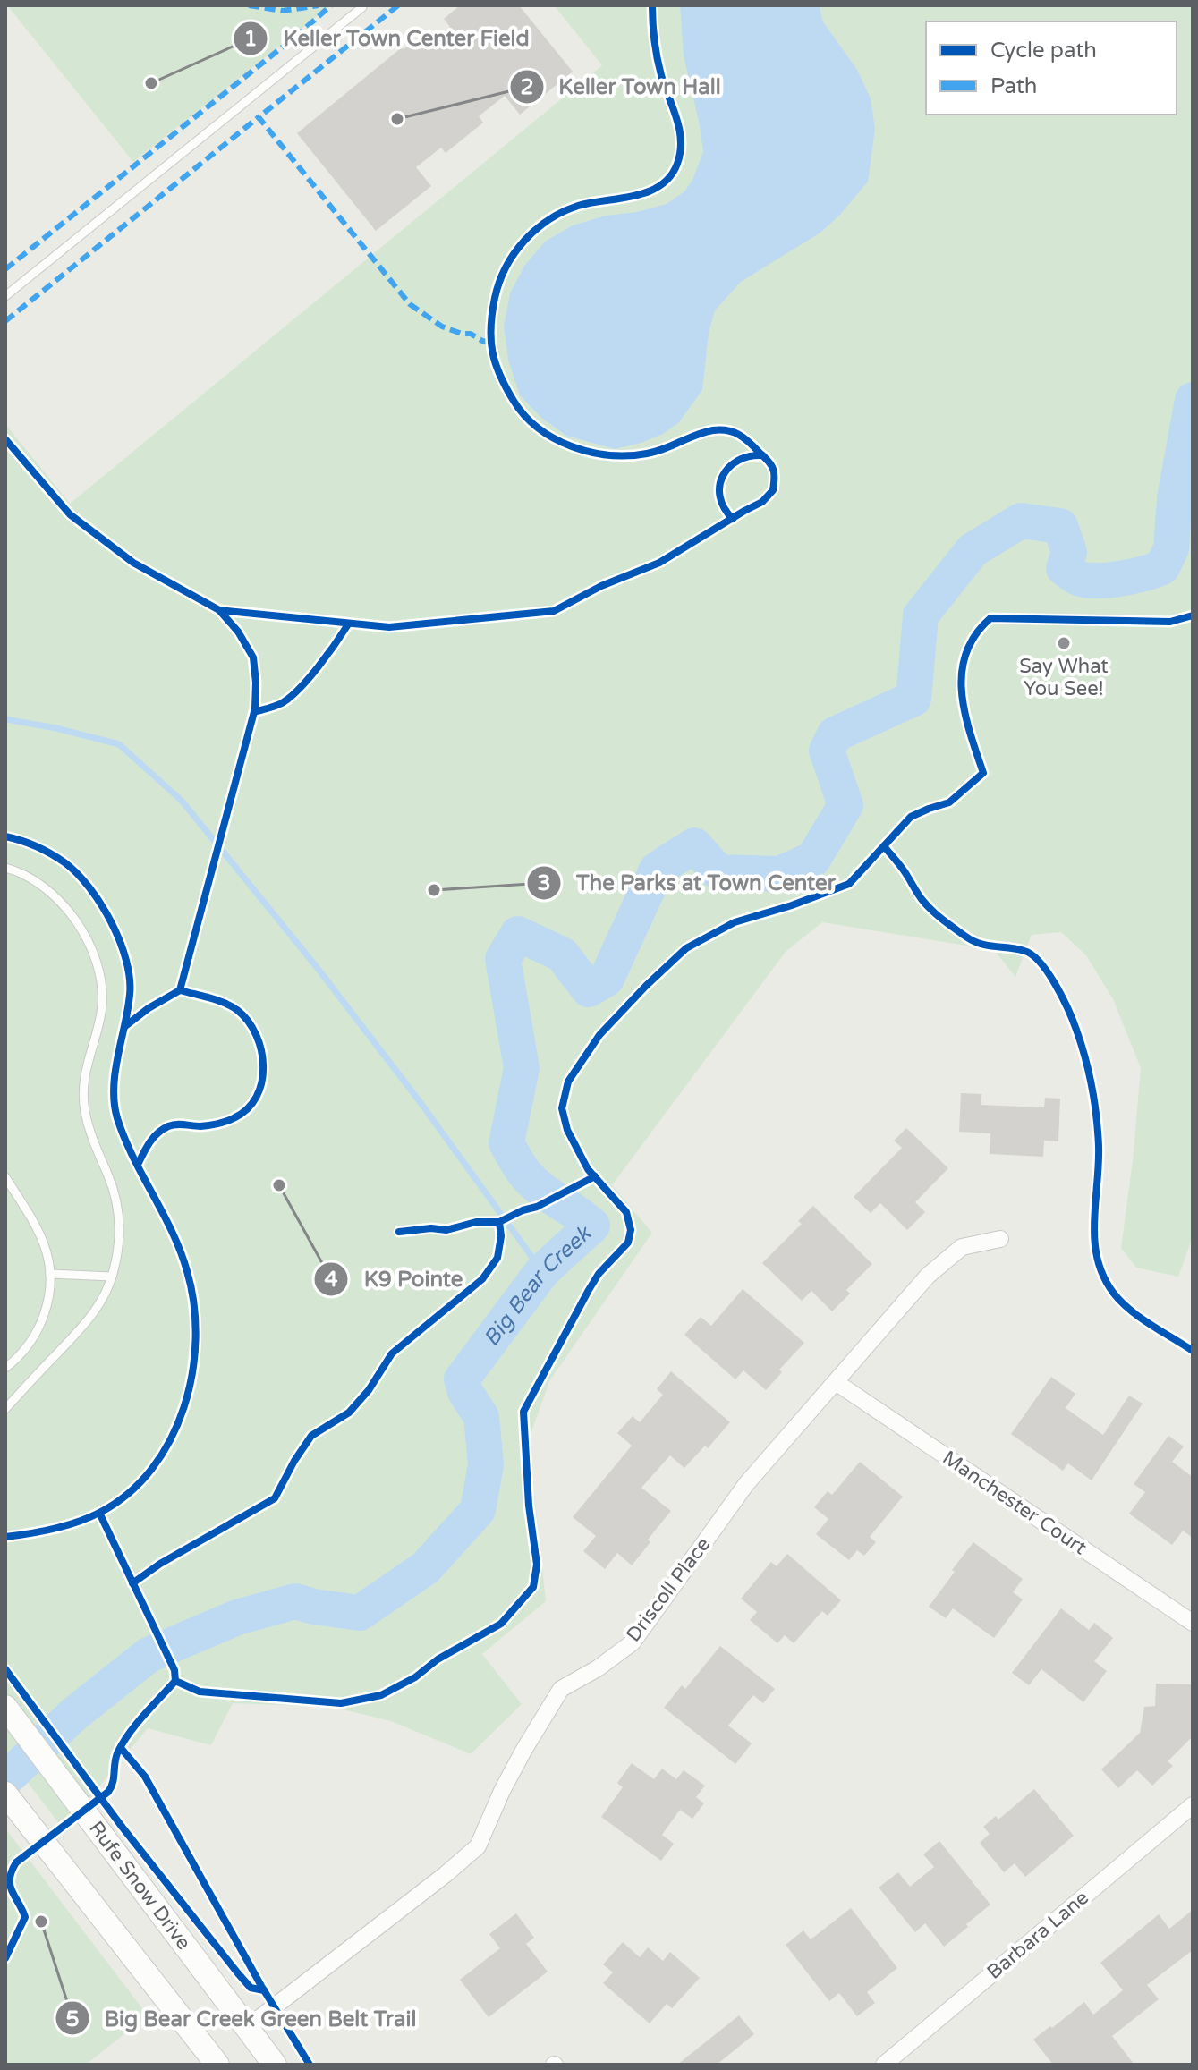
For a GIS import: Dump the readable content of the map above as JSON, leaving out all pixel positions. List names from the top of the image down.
{
  "streets": {
    "main road": ["Rufe Snow Drive"],
    "street": ["Manchester Court", "Driscoll Place", "Barbara Lane"]
  },
  "crossings": [
    ["Manchester Court", "Driscoll Place"],
    ["Driscoll Place", "Rufe Snow Drive"]
  ],
  "water": ["Big Bear Creek"],
  "places": [
    "Keller Town Center Field",
    "Keller Town Hall",
    "Say What You See!",
    "The Parks at Town Center",
    "K9 Pointe",
    "Big Bear Creek Green Belt Trail"
  ],
  "legend": ["Cycle path", "Path"]
}
